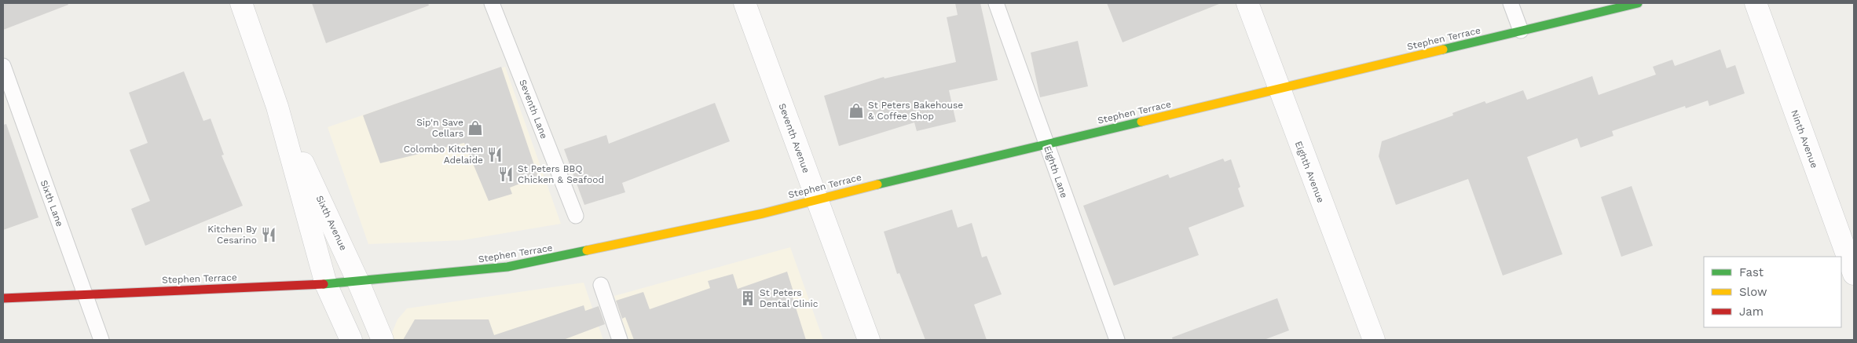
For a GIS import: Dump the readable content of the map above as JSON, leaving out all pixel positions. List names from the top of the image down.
{
  "streets": {
    "main road": ["Stephen Terrace"],
    "street": [
      "Seventh Avenue",
      "Ninth Avenue",
      "Eighth Avenue",
      "Sixth Avenue"
    ],
    "lane": ["Seventh Lane", "Eighth Lane", "Sixth Lane"]
  },
  "crossings": [
    ["Stephen Terrace", "Seventh Avenue"],
    ["Stephen Terrace", "Eighth Lane"],
    ["Stephen Terrace", "Eighth Avenue"],
    ["Stephen Terrace", "Sixth Lane"],
    ["Stephen Terrace", "Sixth Avenue"]
  ],
  "places": {
    "shop": ["St Peters Bakehouse & Coffee Shop", "Sip'n Save Cellars"],
    "restaurant": ["Colombo Kitchen Adelaide", "St Peters BBQ Chicken & Seafood", "Kitchen By Cesarino"],
    "building": ["St Peters Dental Clinic"]
  },
  "legend": ["Fast", "Slow", "Jam"]
}
